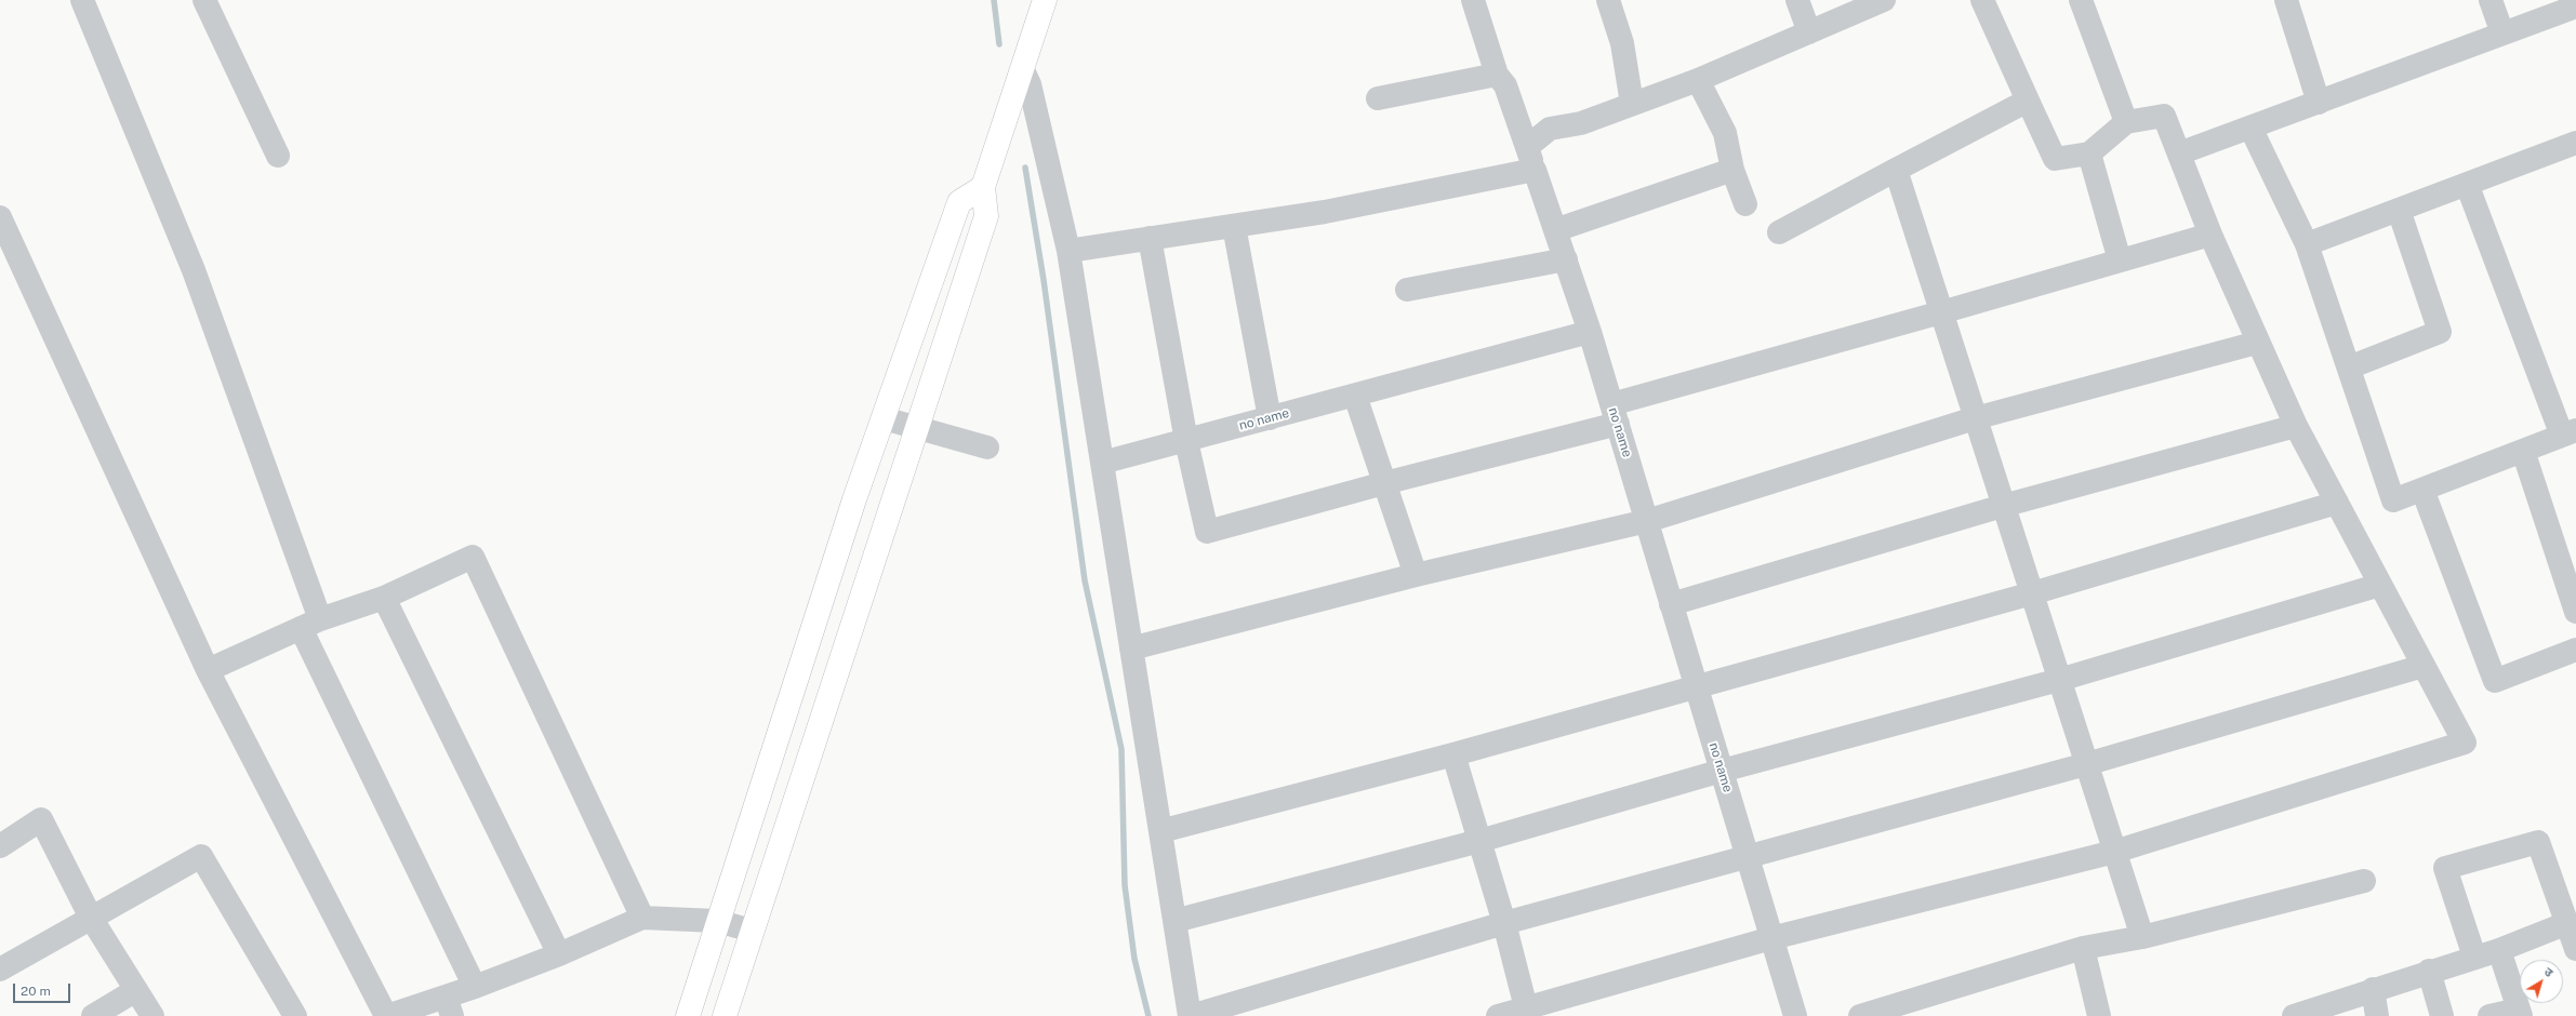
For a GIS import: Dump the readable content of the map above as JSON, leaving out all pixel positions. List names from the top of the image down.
{
  "streets": {
    "street": ["no name"]
  },
  "scale_bar": "20 m",
  "north": "top right"
}
